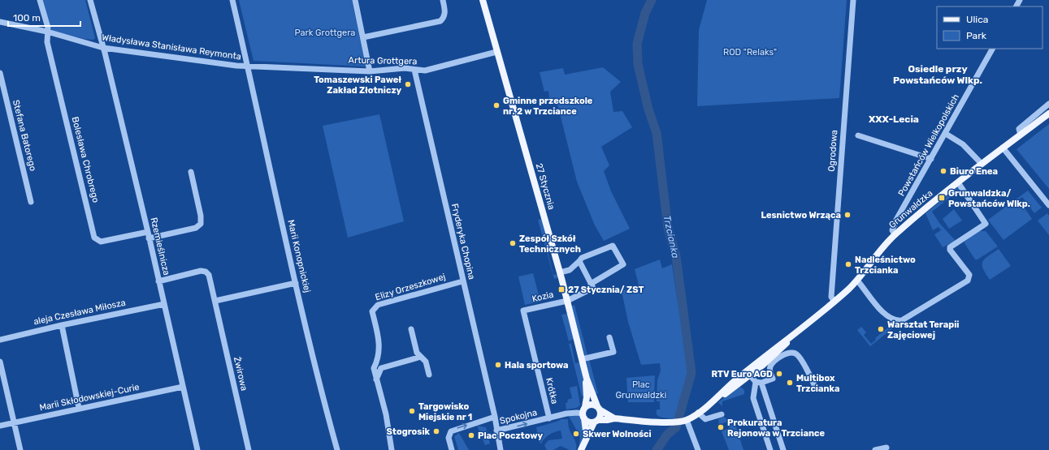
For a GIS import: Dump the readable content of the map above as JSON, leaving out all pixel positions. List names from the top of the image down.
{
  "streets": {
    "main road": ["27 Stycznia", "Grunwaldzka"],
    "street": [
      "Władysława Stanisława Reymonta",
      "Artura Grottgera",
      "Stefana Batorego",
      "Powstańców Wielkopolskich",
      "Ogrodowa",
      "Bolesława Chrobrego",
      "Fryderyka Chopina",
      "Rzemieślnicza",
      "Marii Konopnickiej",
      "Elizy Orzeszkowej",
      "Kozia",
      "aleja Czesława Miłosza",
      "Żwirowa",
      "Krótka",
      "Marii Skłodowskiej-Curie",
      "Spokojna"
    ]
  },
  "crossings": [
    ["Władysława Stanisława Reymonta", "Artura Grottgera"],
    ["Władysława Stanisława Reymonta", "Bolesława Chrobrego"],
    ["Władysława Stanisława Reymonta", "Rzemieślnicza"],
    ["Władysława Stanisława Reymonta", "Marii Konopnickiej"],
    ["Artura Grottgera", "27 Stycznia"],
    ["Artura Grottgera", "Fryderyka Chopina"],
    ["Artura Grottgera", "Marii Konopnickiej"],
    ["Powstańców Wielkopolskich", "Grunwaldzka"],
    ["Ogrodowa", "Grunwaldzka"],
    ["Bolesława Chrobrego", "Rzemieślnicza"],
    ["27 Stycznia", "Kozia"],
    ["27 Stycznia", "Spokojna"],
    ["Fryderyka Chopina", "Elizy Orzeszkowej"],
    ["Rzemieślnicza", "aleja Czesława Miłosza"],
    ["Rzemieślnicza", "Żwirowa"],
    ["Rzemieślnicza", "Marii Skłodowskiej-Curie"],
    ["Kozia", "Krótka"],
    ["Krótka", "Spokojna"]
  ],
  "one_way": ["Spokojna"],
  "districts": ["Osiedle przy Powstańców Wlkp.", "XXX-Lecia"],
  "water": ["Trzcianka"],
  "parks": ["Park Grottgera", "ROD \"Relaks\"", "Plac Grunwaldzki"],
  "places": {
    "other": [
      "Tomaszewski Paweł Zakład Złotniczy",
      "Gminne przedszkole nr. 2 w Trzciance",
      "Biuro Enea",
      "Lesnictwo Wrząca",
      "Zespół Szkół Technicznych",
      "Nadleśnictwo Trzcianka",
      "Warsztat Terapii Zajęciowej",
      "Hala sportowa",
      "RTV Euro AGD",
      "Multibox Trzcianka",
      "Targowisko Miejskie nr 1",
      "Prokuratura Rejonowa w Trzciance",
      "Stogrosik",
      "Skwer Wolności",
      "Plac Pocztowy"
    ],
    "transit": ["Grunwaldzka/ Powstańców Wlkp.", "27 Stycznia/ ZST"]
  },
  "legend": ["Ulica", "Park"],
  "scale_bar": "100 m"
}
